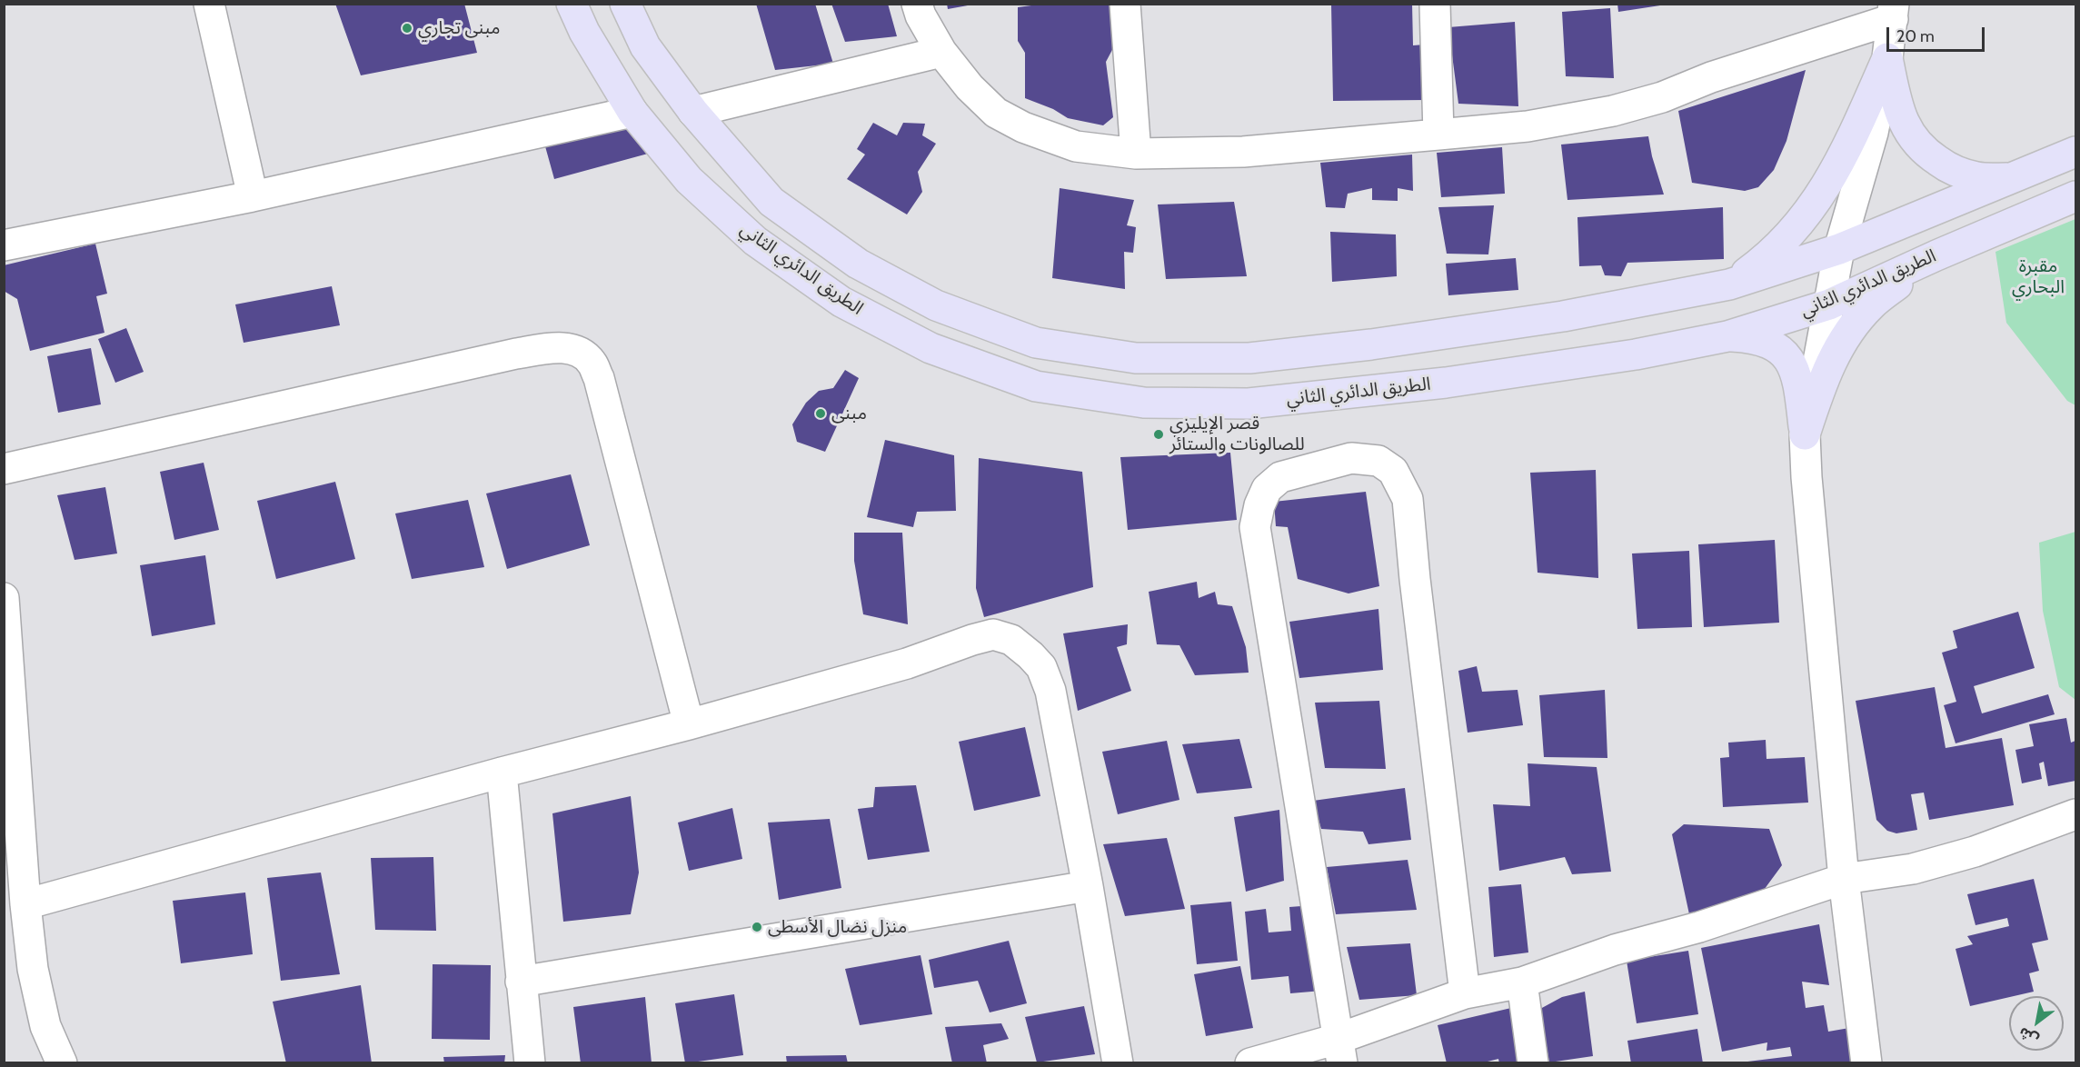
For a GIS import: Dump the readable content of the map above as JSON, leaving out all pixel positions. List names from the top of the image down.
{
  "streets": {
    "main road": ["الطريق الدائري الثاني"]
  },
  "parks": ["مقبرة البحاري"],
  "places": [
    "مبنى تجاري",
    "مبنى",
    "قصر الإيليزي للصالونات والستائر",
    "منزل نضال الأسطى"
  ],
  "scale_bar": "20 m",
  "north": "bottom left"
}
